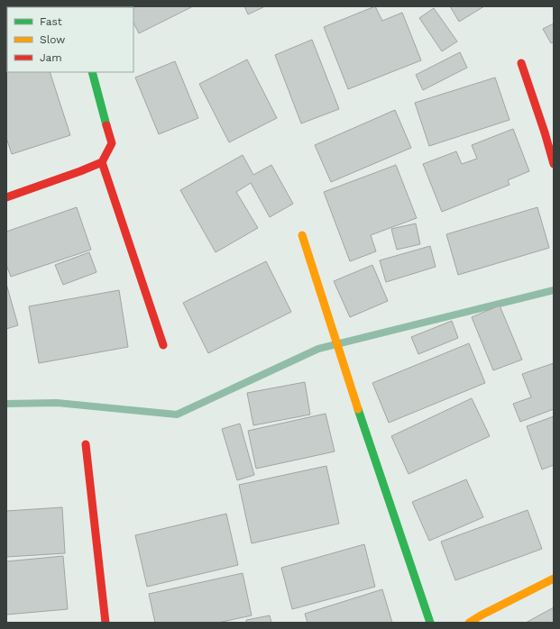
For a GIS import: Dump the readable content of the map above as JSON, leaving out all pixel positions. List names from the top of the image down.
{
  "legend": ["Fast", "Slow", "Jam"]
}
